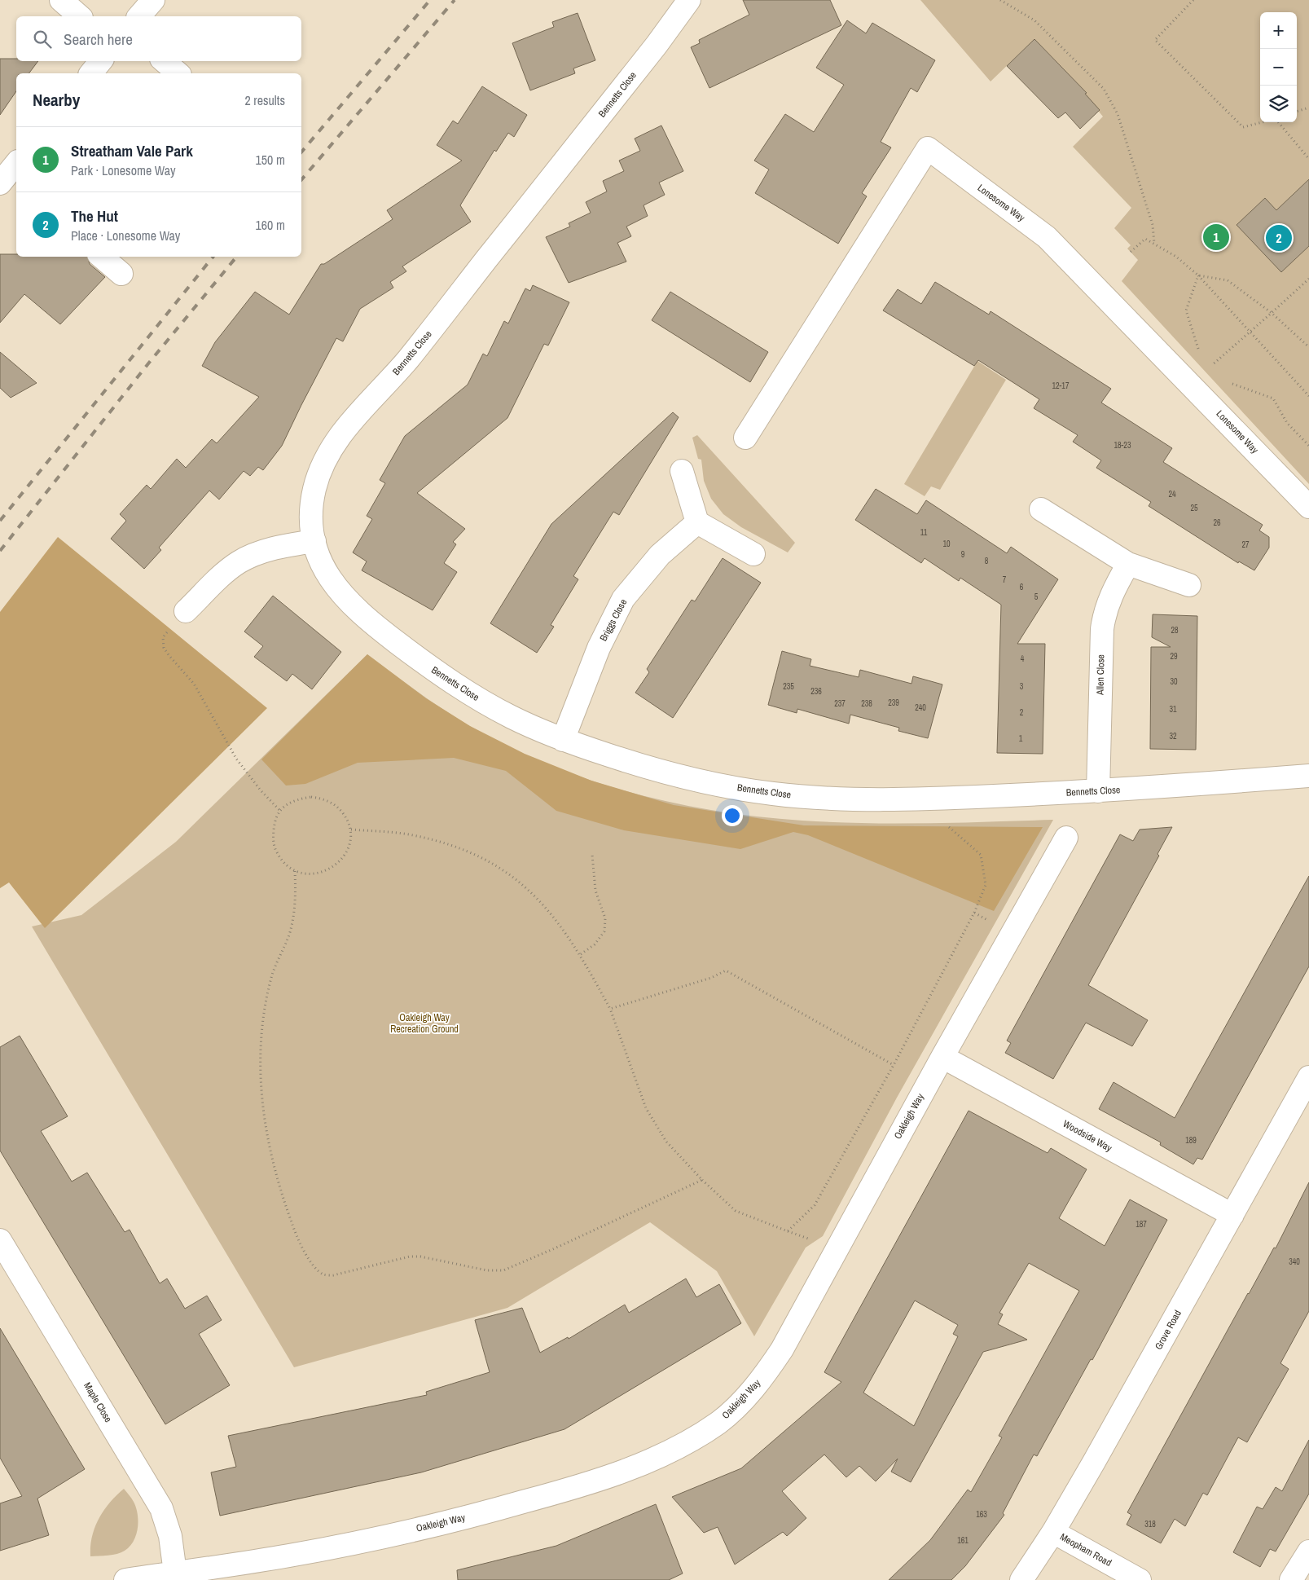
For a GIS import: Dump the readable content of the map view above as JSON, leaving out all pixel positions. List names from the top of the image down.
{
  "streets": {
    "street": [
      "Bennetts Close",
      "Lonesome Way",
      "Briggs Close",
      "Allen Close",
      "Oakleigh Way",
      "Woodside Way",
      "Grove Road",
      "Maple Close",
      "Meopham Road"
    ]
  },
  "crossings": [
    ["Bennetts Close", "Briggs Close"],
    ["Bennetts Close", "Allen Close"],
    ["Oakleigh Way", "Woodside Way"],
    ["Oakleigh Way", "Maple Close"],
    ["Woodside Way", "Grove Road"],
    ["Grove Road", "Meopham Road"]
  ],
  "parks": ["Oakleigh Way Recreation Ground"],
  "house_numbers": [
    "12-17",
    "18-23",
    "24",
    "25",
    "26",
    "11",
    "10",
    "27",
    "9",
    "8",
    "7",
    "6",
    "5",
    "28",
    "29",
    "4",
    "30",
    "235",
    "3",
    "236",
    "239",
    "237",
    "238",
    "240",
    "31",
    "2",
    "32",
    "1",
    "189",
    "187",
    "340",
    "163",
    "318",
    "161"
  ],
  "page": {
    "map_buttons": ["+", "−"],
    "search": "Search here",
    "heading": ["Nearby", "2 results"],
    "list": [
      {
        "mark": "1",
        "name": "Streatham Vale Park",
        "note": "Park · Lonesome Way",
        "value": "150 m"
      },
      {
        "mark": "2",
        "name": "The Hut",
        "note": "Place · Lonesome Way",
        "value": "160 m"
      }
    ],
    "pins": ["1", "2"]
  }
}
